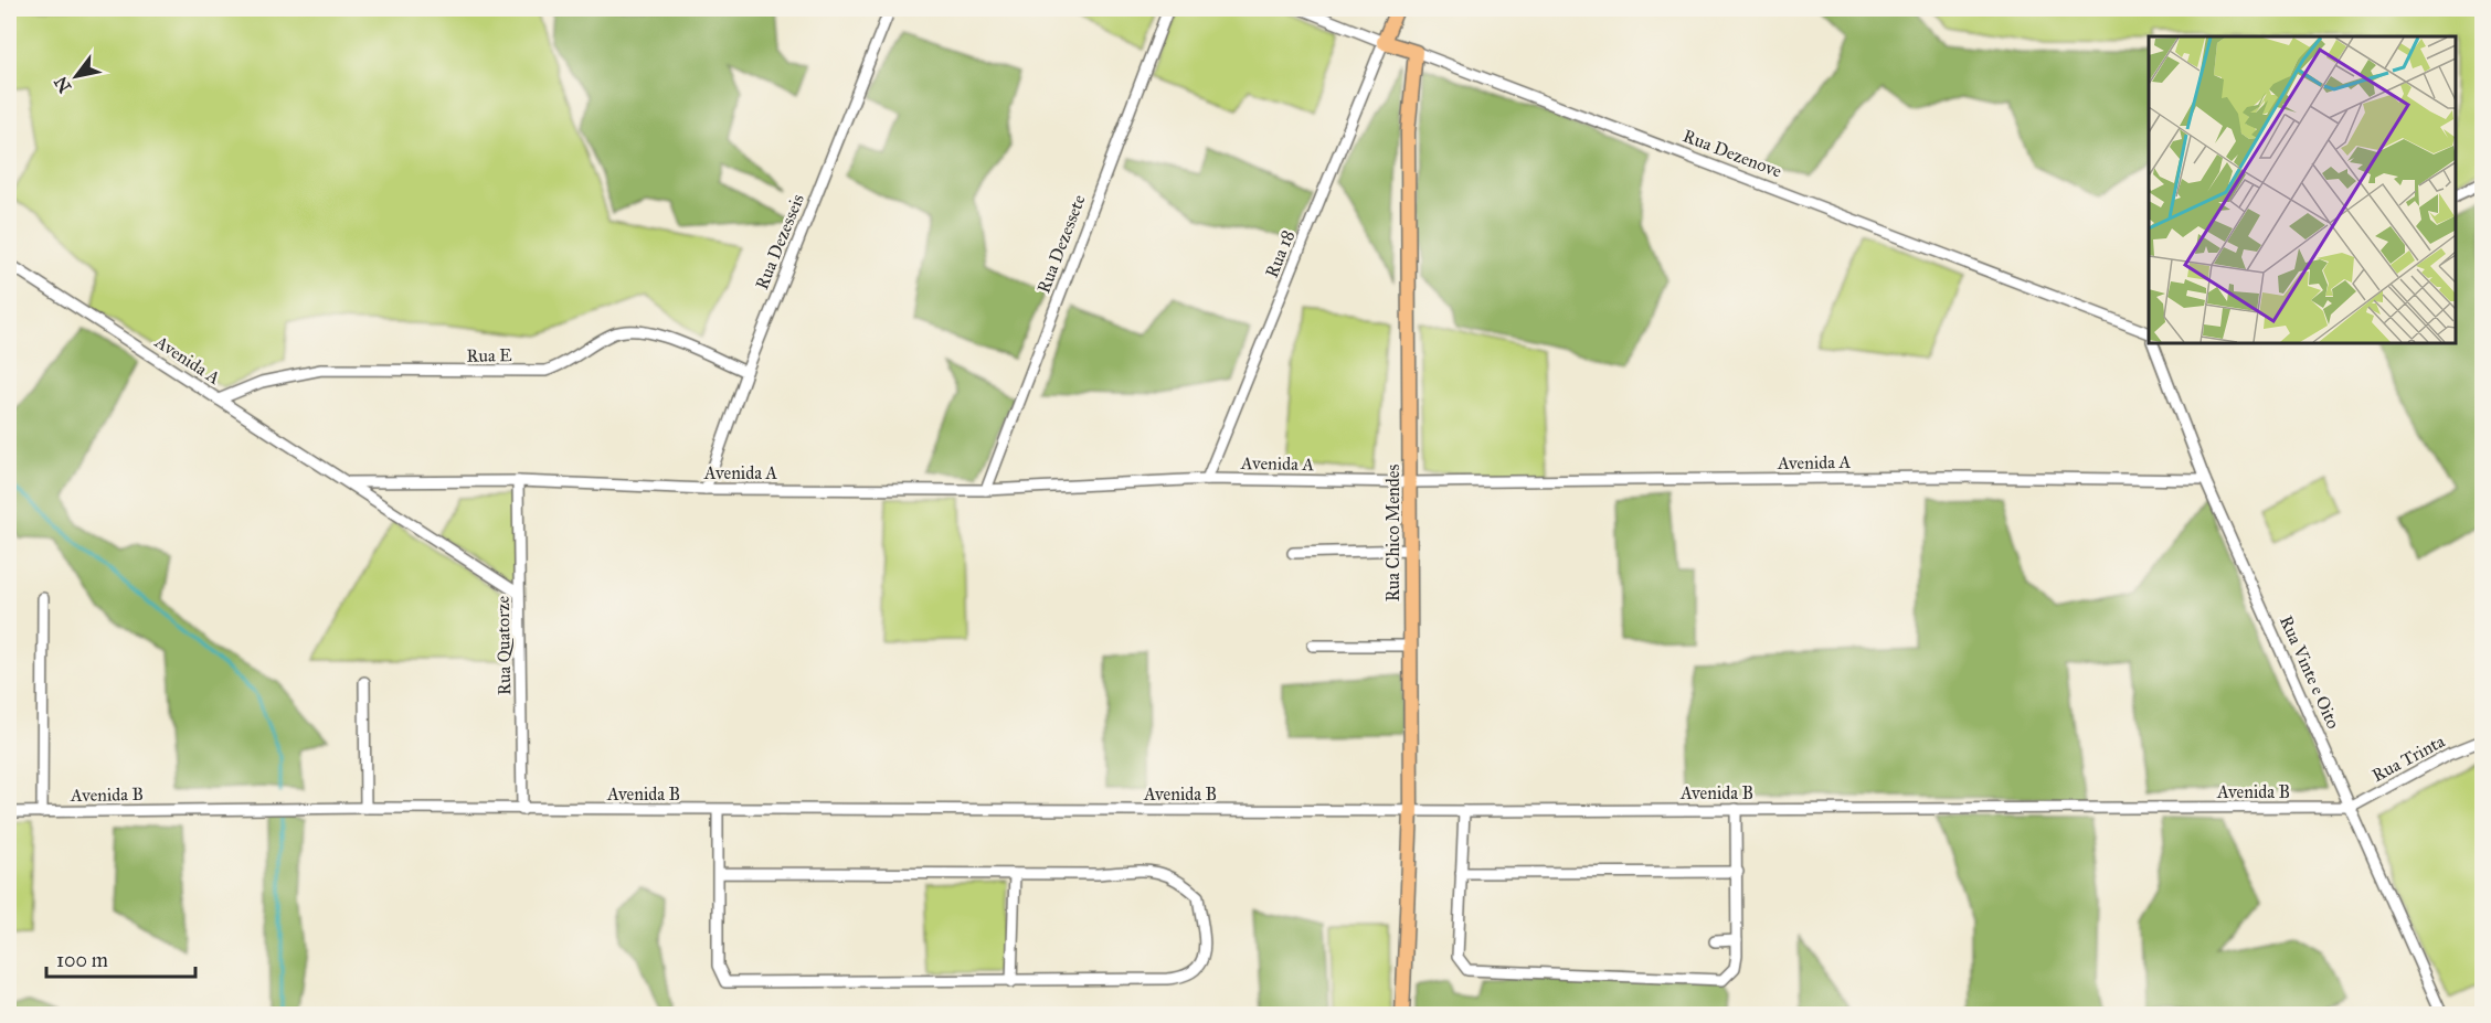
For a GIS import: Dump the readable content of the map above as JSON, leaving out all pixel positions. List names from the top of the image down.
{
  "streets": {
    "main road": ["Rua Dezenove", "Rua Chico Mendes"],
    "street": [
      "Rua Dezesseis",
      "Rua Dezessete",
      "Rua 18",
      "Rua E",
      "Avenida A",
      "Rua Quatorze",
      "Rua Vinte e Oito",
      "Rua Trinta",
      "Avenida B"
    ]
  },
  "crossings": [
    ["Rua Dezenove", "Rua 18"],
    ["Rua Dezenove", "Rua Chico Mendes"],
    ["Rua Dezesseis", "Rua E"],
    ["Rua Dezesseis", "Avenida A"],
    ["Rua Dezessete", "Avenida A"],
    ["Rua 18", "Avenida A"],
    ["Rua E", "Avenida A"],
    ["Avenida A", "Rua Chico Mendes"],
    ["Avenida A", "Rua Quatorze"],
    ["Avenida A", "Rua Vinte e Oito"],
    ["Rua Chico Mendes", "Avenida B"],
    ["Rua Quatorze", "Avenida B"],
    ["Rua Vinte e Oito", "Rua Trinta"],
    ["Rua Vinte e Oito", "Avenida B"],
    ["Rua Trinta", "Avenida B"]
  ],
  "scale_bar": "100 m",
  "north": "bottom left"
}
